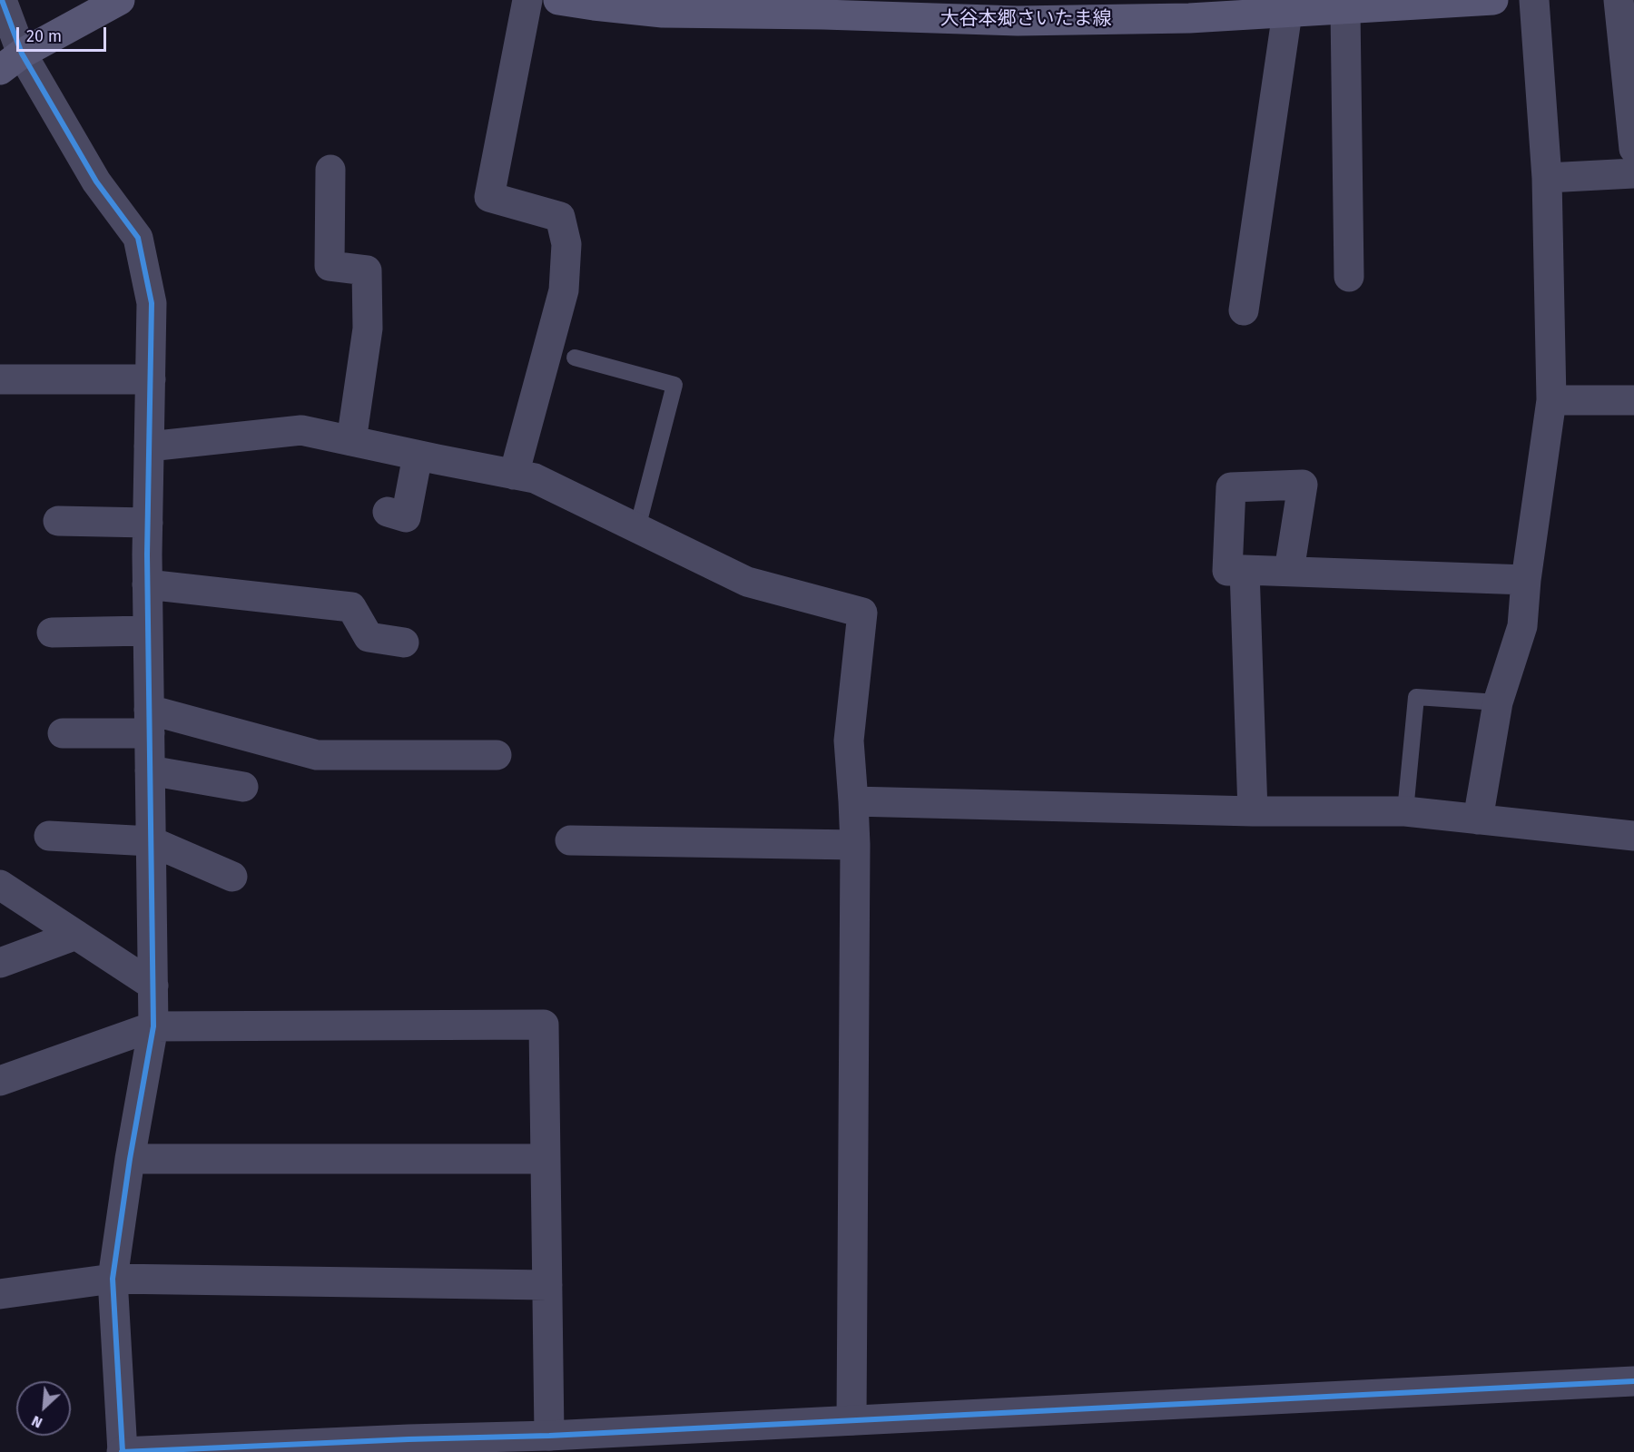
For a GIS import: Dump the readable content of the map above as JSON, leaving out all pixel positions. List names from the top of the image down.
{
  "streets": {
    "main road": ["大谷本郷さいたま線"]
  },
  "scale_bar": "20 m",
  "north": "bottom left"
}
